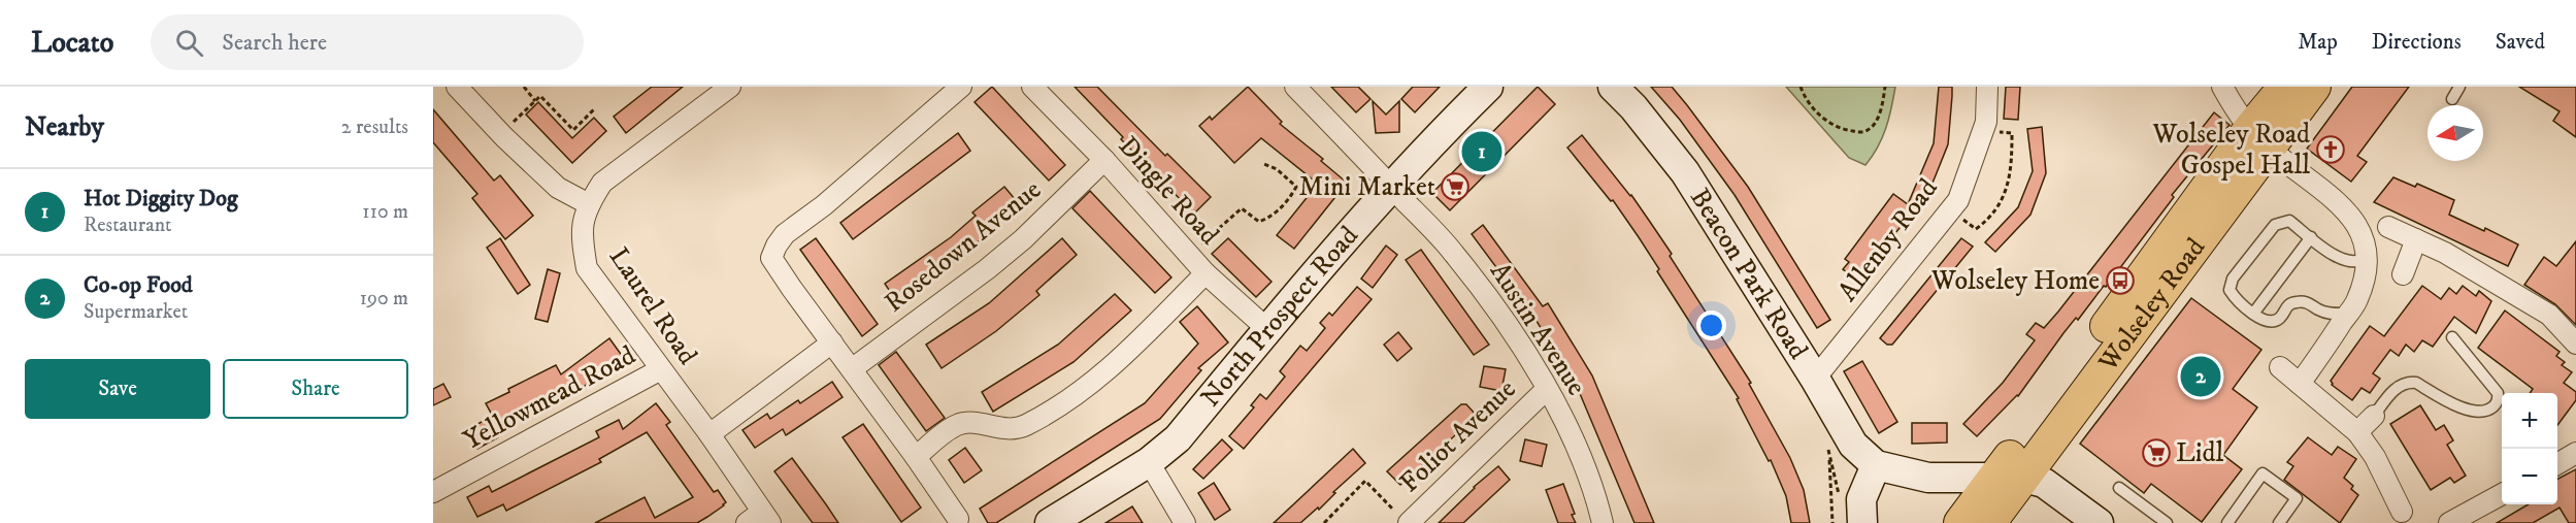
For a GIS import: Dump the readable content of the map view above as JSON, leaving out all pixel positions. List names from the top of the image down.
{
  "streets": {
    "main road": ["Wolseley Road"],
    "street": [
      "Dingle Road",
      "Allenby Road",
      "Rosedown Avenue",
      "Beacon Park Road",
      "Laurel Road",
      "North Prospect Road",
      "Austin Avenue",
      "Yellowmead Road",
      "Foliot Avenue"
    ]
  },
  "crossings": [
    ["Dingle Road", "Rosedown Avenue"],
    ["Dingle Road", "North Prospect Road"],
    ["Allenby Road", "Beacon Park Road"],
    ["Beacon Park Road", "Wolseley Road"],
    ["Laurel Road", "Yellowmead Road"],
    ["North Prospect Road", "Austin Avenue"],
    ["Austin Avenue", "Foliot Avenue"]
  ],
  "places": {
    "church": ["Wolseley Road Gospel Hall"],
    "supermarket": ["Mini Market", "Lidl"],
    "bus stop": ["Wolseley Home"]
  },
  "north": "left",
  "page": {
    "header": "Locato",
    "search": "Search here",
    "nav": ["Map", "Directions", "Saved"],
    "heading": ["Nearby", "2 results"],
    "pins": ["1", "2"],
    "list": [
      {
        "mark": "1",
        "name": "Hot Diggity Dog",
        "note": "Restaurant",
        "value": "110 m"
      },
      {
        "mark": "2",
        "name": "Co-op Food",
        "note": "Supermarket",
        "value": "190 m"
      }
    ],
    "buttons": ["Save", "Share"],
    "map_buttons": ["+", "−"]
  }
}
